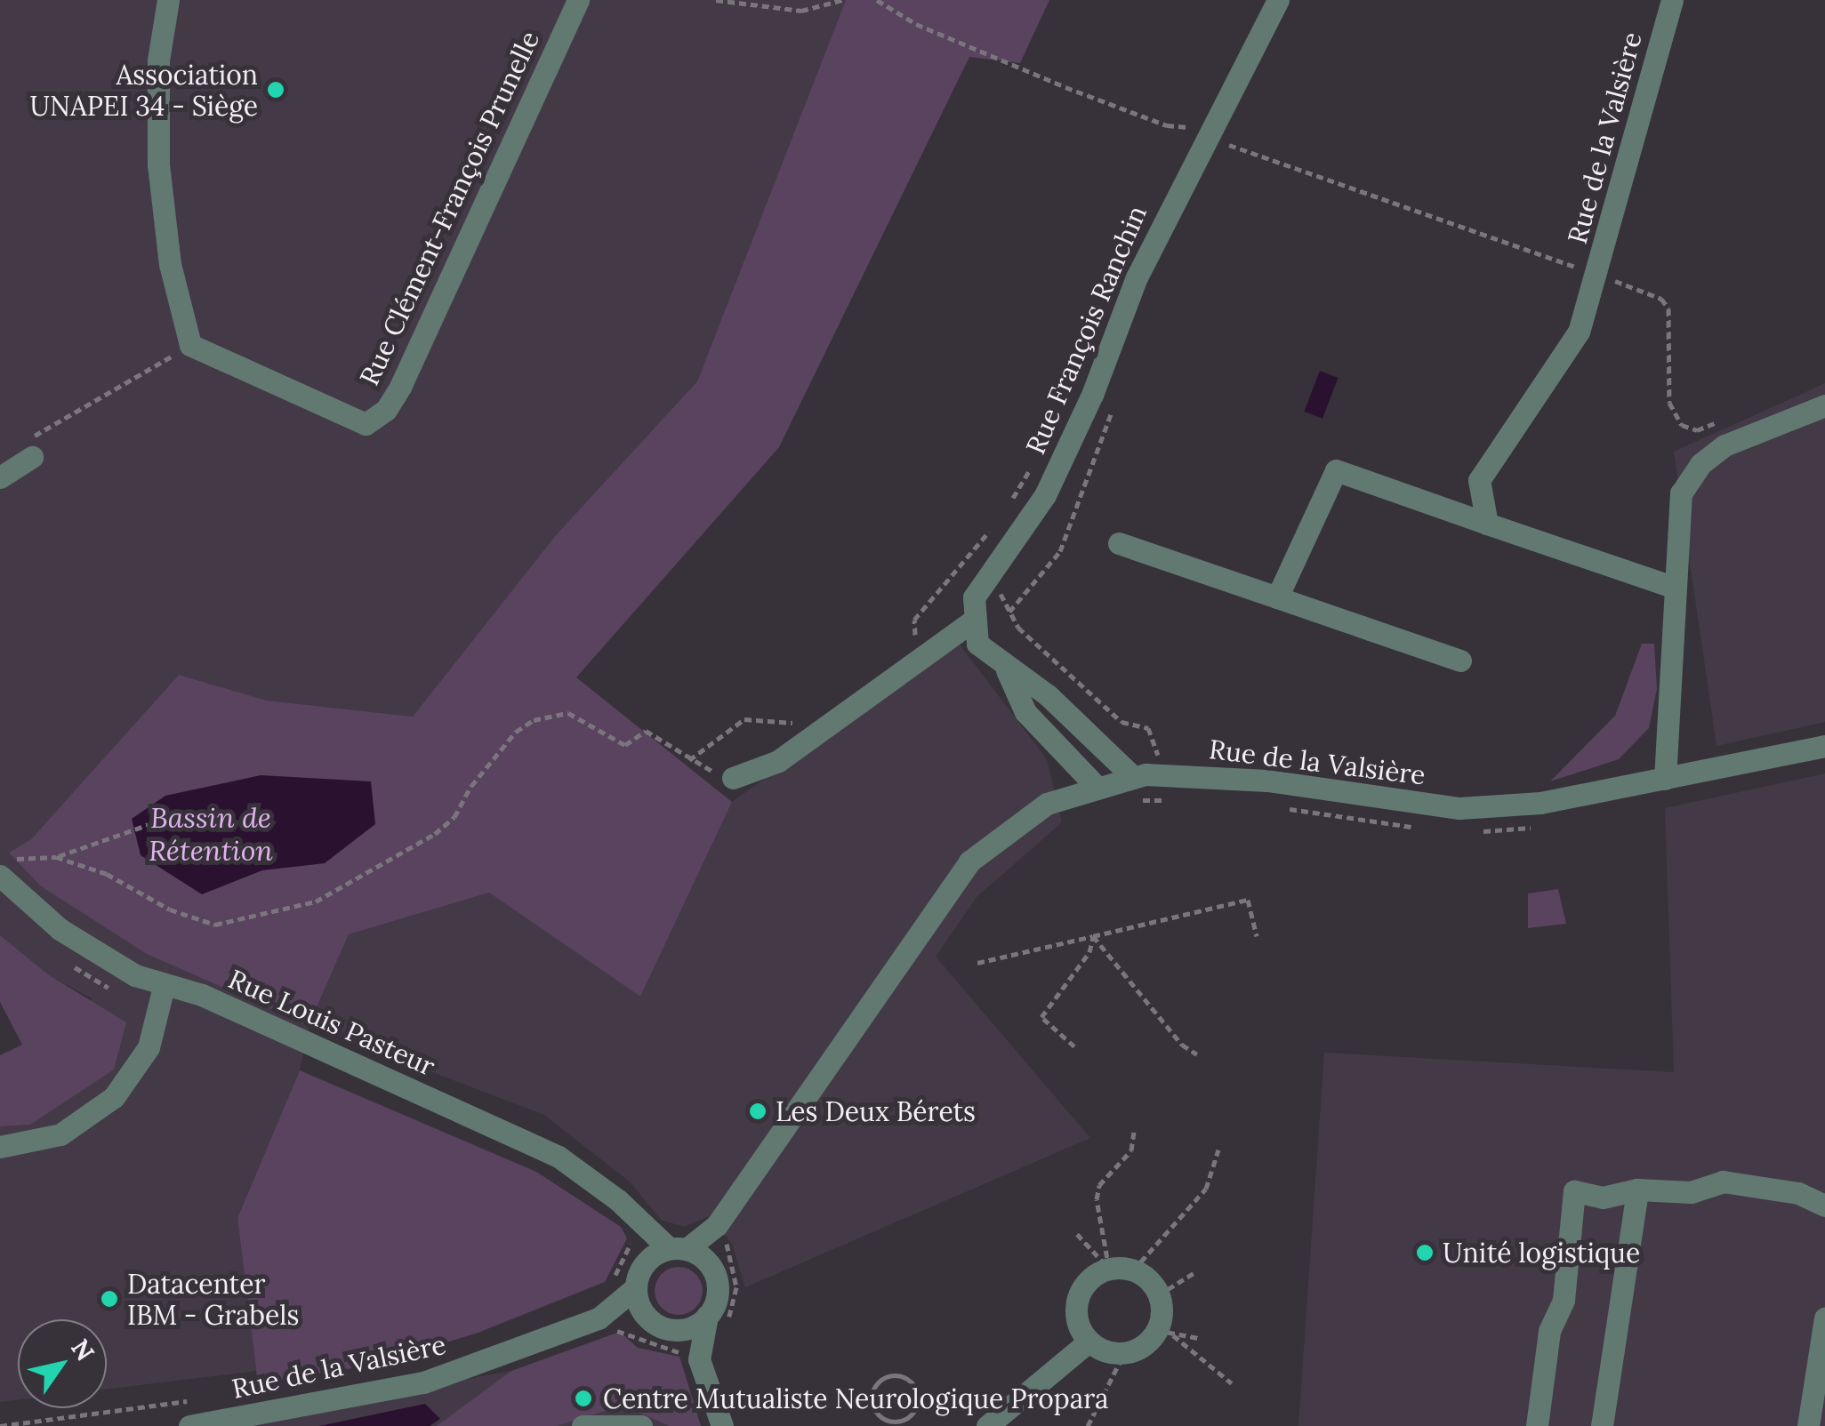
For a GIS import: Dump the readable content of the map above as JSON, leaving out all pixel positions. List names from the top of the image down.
{
  "streets": {
    "street": [
      "Rue de la Valsière",
      "Rue Clément-François Prunelle",
      "Rue François Ranchin",
      "Rue Louis Pasteur"
    ]
  },
  "crossings": [
    ["Rue de la Valsière", "Rue Louis Pasteur"]
  ],
  "water": ["Bassin de Rétention"],
  "places": [
    "Association UNAPEI 34 - Siège",
    "Les Deux Bérets",
    "Unité logistique",
    "Datacenter IBM - Grabels",
    "Centre Mutualiste Neurologique Propara"
  ],
  "north": "top right"
}
